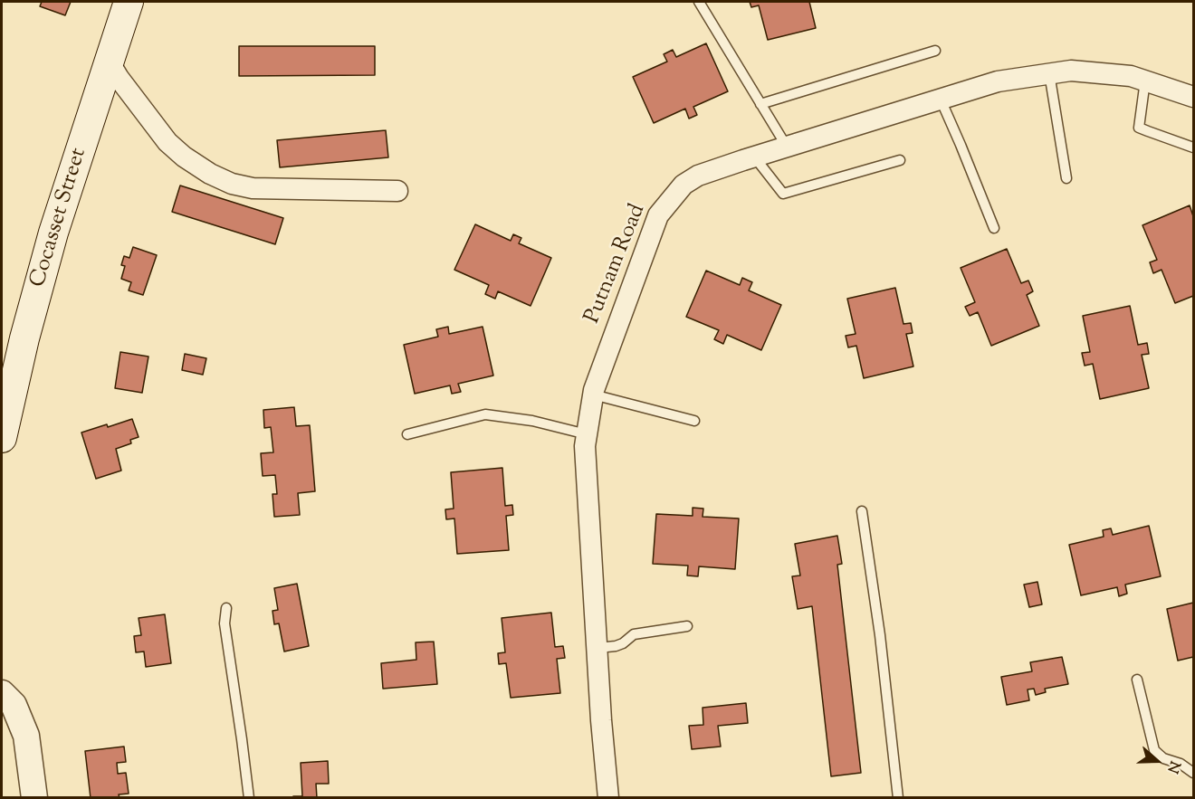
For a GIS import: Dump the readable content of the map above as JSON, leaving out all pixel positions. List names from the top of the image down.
{
  "streets": {
    "main road": ["Cocasset Street"],
    "street": ["Putnam Road"]
  },
  "north": "right"
}
